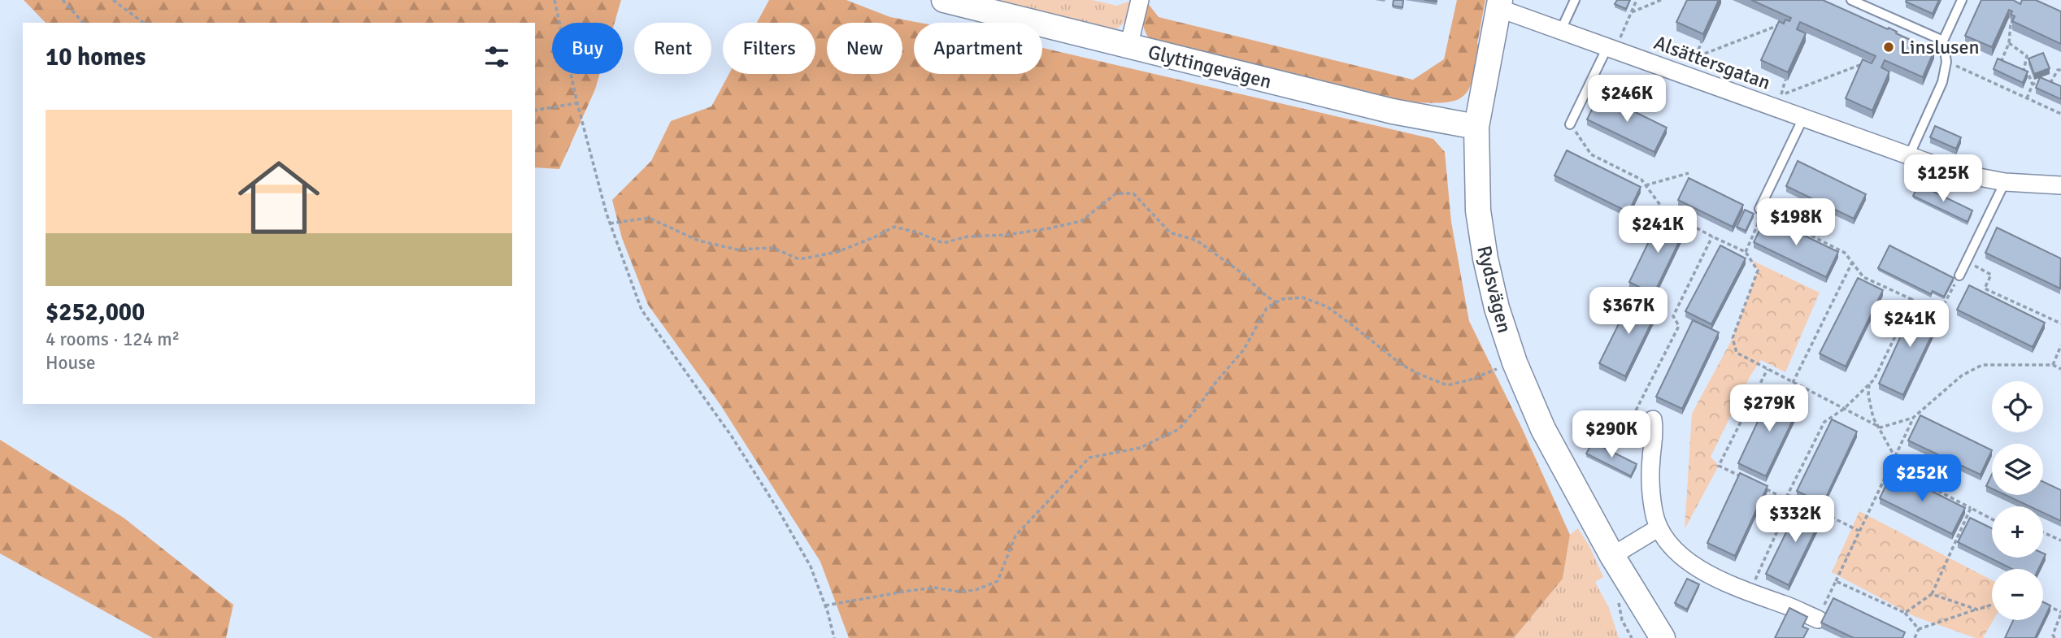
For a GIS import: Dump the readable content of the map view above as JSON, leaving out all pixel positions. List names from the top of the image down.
{
  "streets": {
    "street": ["Alsättersgatan", "Glyttingevägen", "Rydsvägen"]
  },
  "crossings": [
    ["Alsättersgatan", "Rydsvägen"],
    ["Glyttingevägen", "Rydsvägen"]
  ],
  "places": ["Linslusen"],
  "page": {
    "chip": [
      "Buy",
      "Rent",
      "Filters",
      "New",
      "Apartment"
    ],
    "heading": "10 homes",
    "price": [
      "$246K",
      "$125K",
      "$198K",
      "$241K",
      "$367K",
      "$241K",
      "$279K",
      "$290K",
      "$252K",
      "$332K"
    ],
    "list": [
      {
        "name": "$252,000",
        "note": "4 rooms · 124 m² · House"
      }
    ],
    "map_buttons": ["+", "−"]
  }
}
